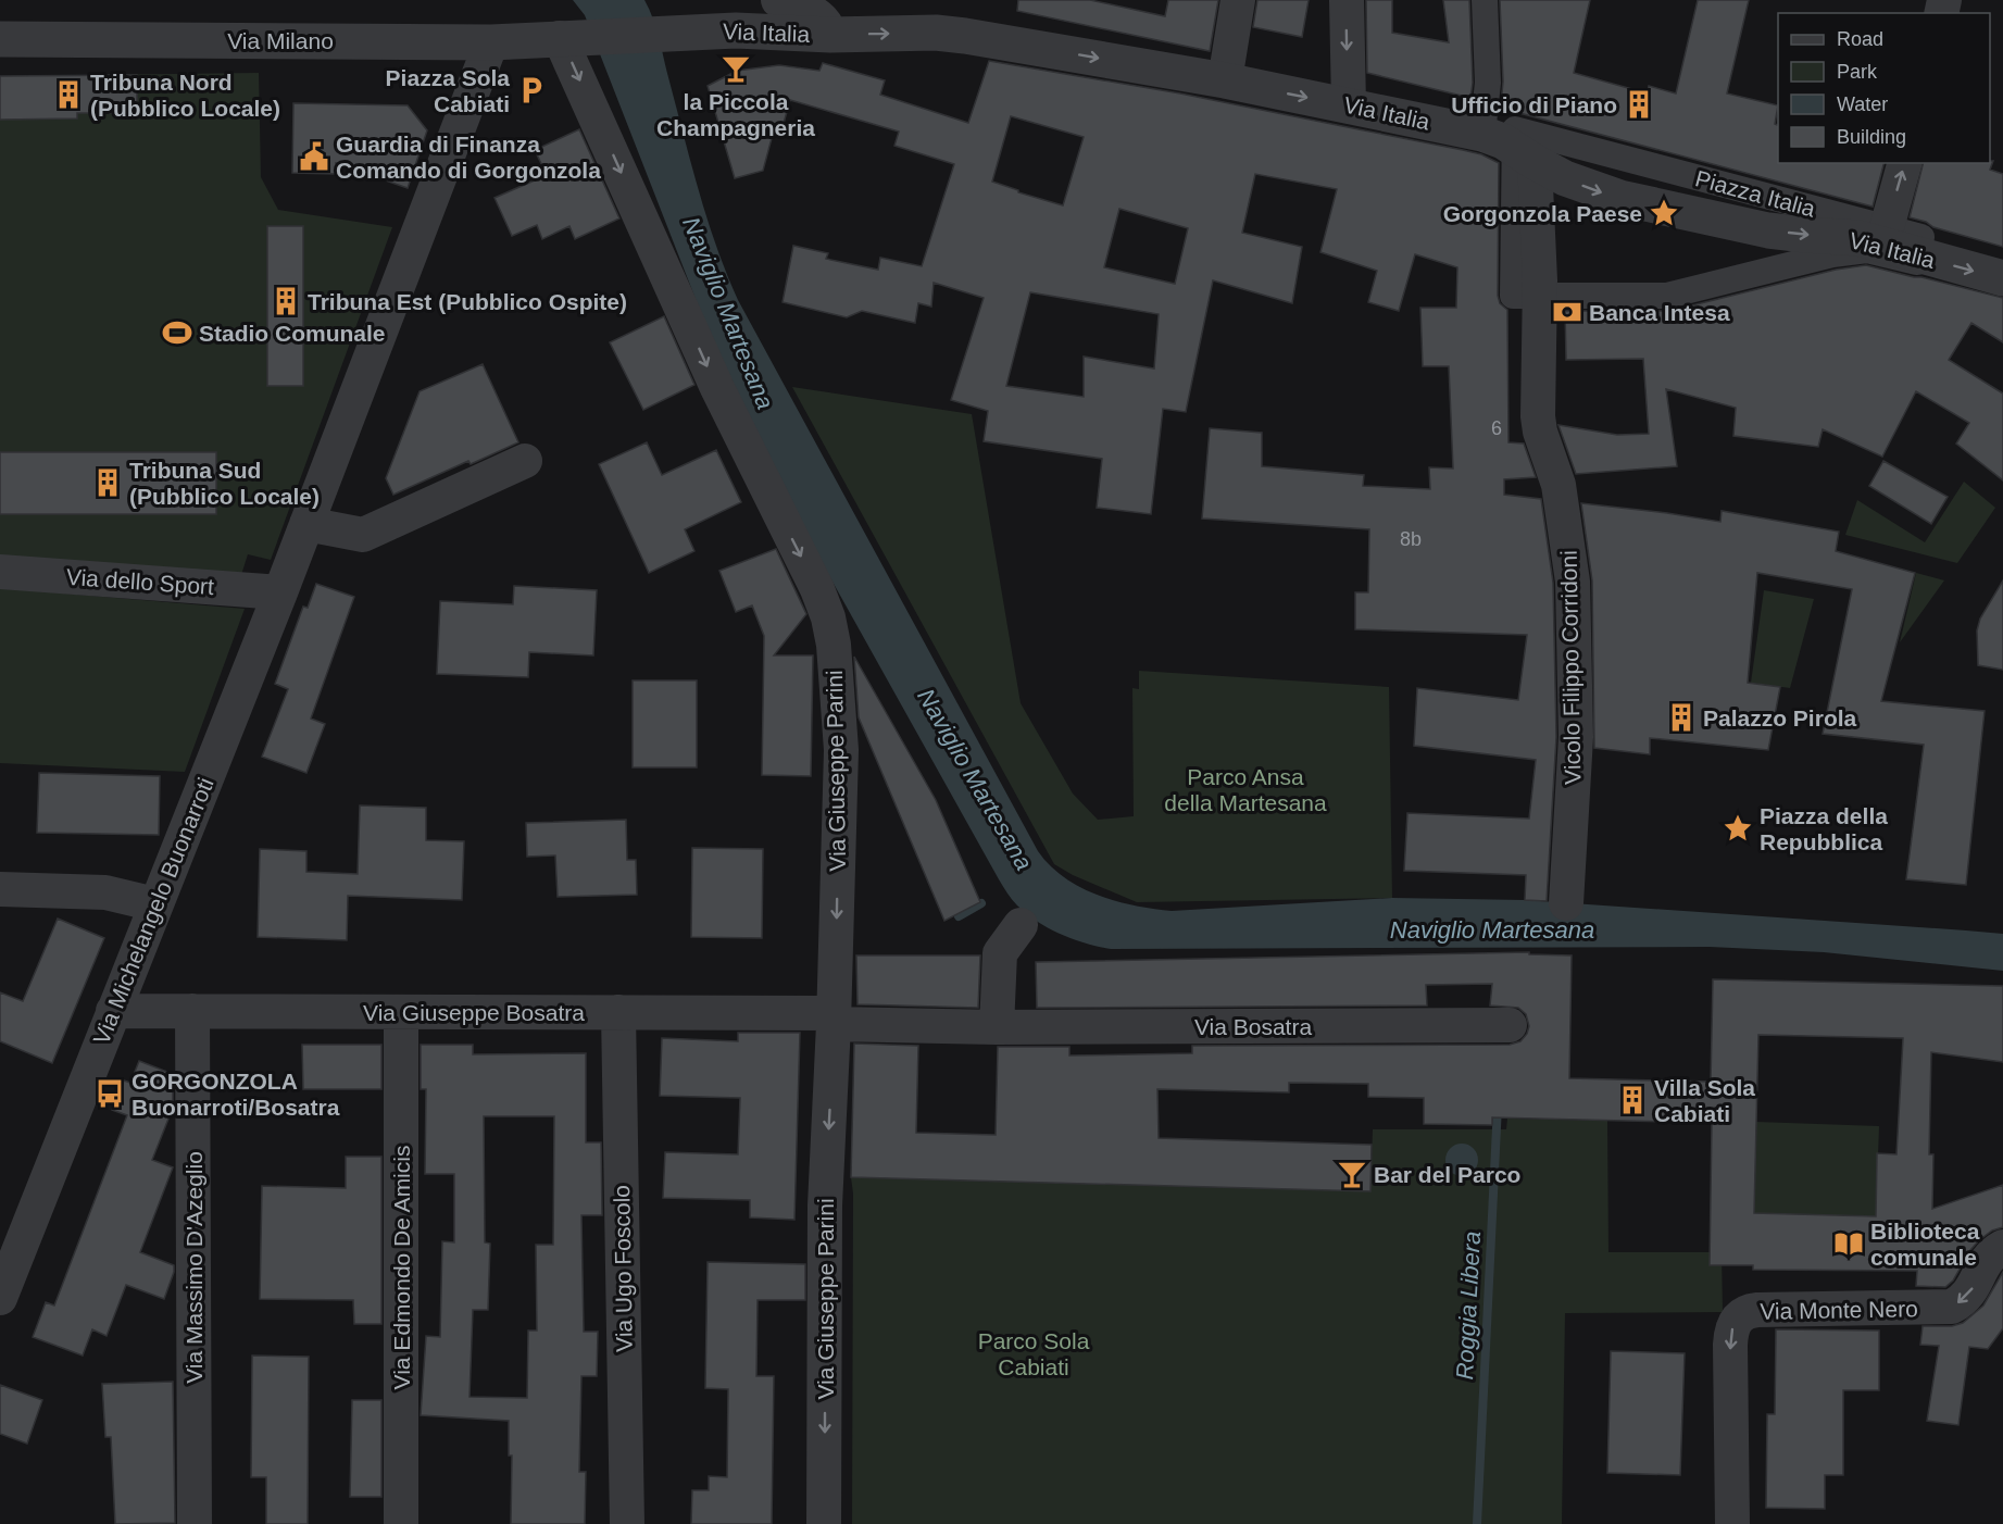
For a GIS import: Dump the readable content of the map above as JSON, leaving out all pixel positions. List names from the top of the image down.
{
  "streets": {
    "street": [
      "Via Italia",
      "Via Milano",
      "Via dello Sport",
      "Vicolo Filippo Corridoni",
      "Via Giuseppe Parini",
      "Via Michelangelo Buonarroti",
      "Via Giuseppe Bosatra",
      "Via Bosatra",
      "Via Massimo D'Azeglio",
      "Via Edmondo De Amicis",
      "Via Ugo Foscolo",
      "Via Monte Nero"
    ]
  },
  "crossings": [
    ["Via Italia", "Via Milano"],
    ["Via Italia", "Vicolo Filippo Corridoni"],
    ["Via Milano", "Via Giuseppe Parini"],
    ["Via Milano", "Via Michelangelo Buonarroti"],
    ["Via dello Sport", "Via Michelangelo Buonarroti"],
    ["Via Giuseppe Parini", "Via Giuseppe Bosatra"],
    ["Via Giuseppe Parini", "Via Bosatra"],
    ["Via Michelangelo Buonarroti", "Via Giuseppe Bosatra"],
    ["Via Giuseppe Bosatra", "Via Bosatra"],
    ["Via Giuseppe Bosatra", "Via Massimo D'Azeglio"],
    ["Via Giuseppe Bosatra", "Via Edmondo De Amicis"],
    ["Via Giuseppe Bosatra", "Via Ugo Foscolo"]
  ],
  "one_way": ["Via Italia", "Via Giuseppe Parini"],
  "water": ["Naviglio Martesana", "Roggia Libera"],
  "parks": ["Parco Ansa della Martesana", "Parco Sola Cabiati"],
  "places": {
    "bar": ["la Piccola Champagneria", "Bar del Parco"],
    "parking": ["Piazza Sola Cabiati"],
    "building": [
      "Tribuna Nord (Pubblico Locale)",
      "Ufficio di Piano",
      "Tribuna Est (Pubblico Ospite)",
      "Tribuna Sud (Pubblico Locale)",
      "Palazzo Pirola",
      "Villa Sola Cabiati"
    ],
    "public building": ["Guardia di Finanza Comando di Gorgonzola"],
    "place": ["Gorgonzola Paese", "Piazza della Repubblica"],
    "bank": ["Banca Intesa"],
    "sports": ["Stadio Comunale"],
    "bus stop": ["GORGONZOLA Buonarroti/Bosatra"],
    "library": ["Biblioteca comunale"]
  },
  "house_numbers": ["6", "8b"],
  "legend": [
    "Road",
    "Park",
    "Water",
    "Building"
  ]
}
